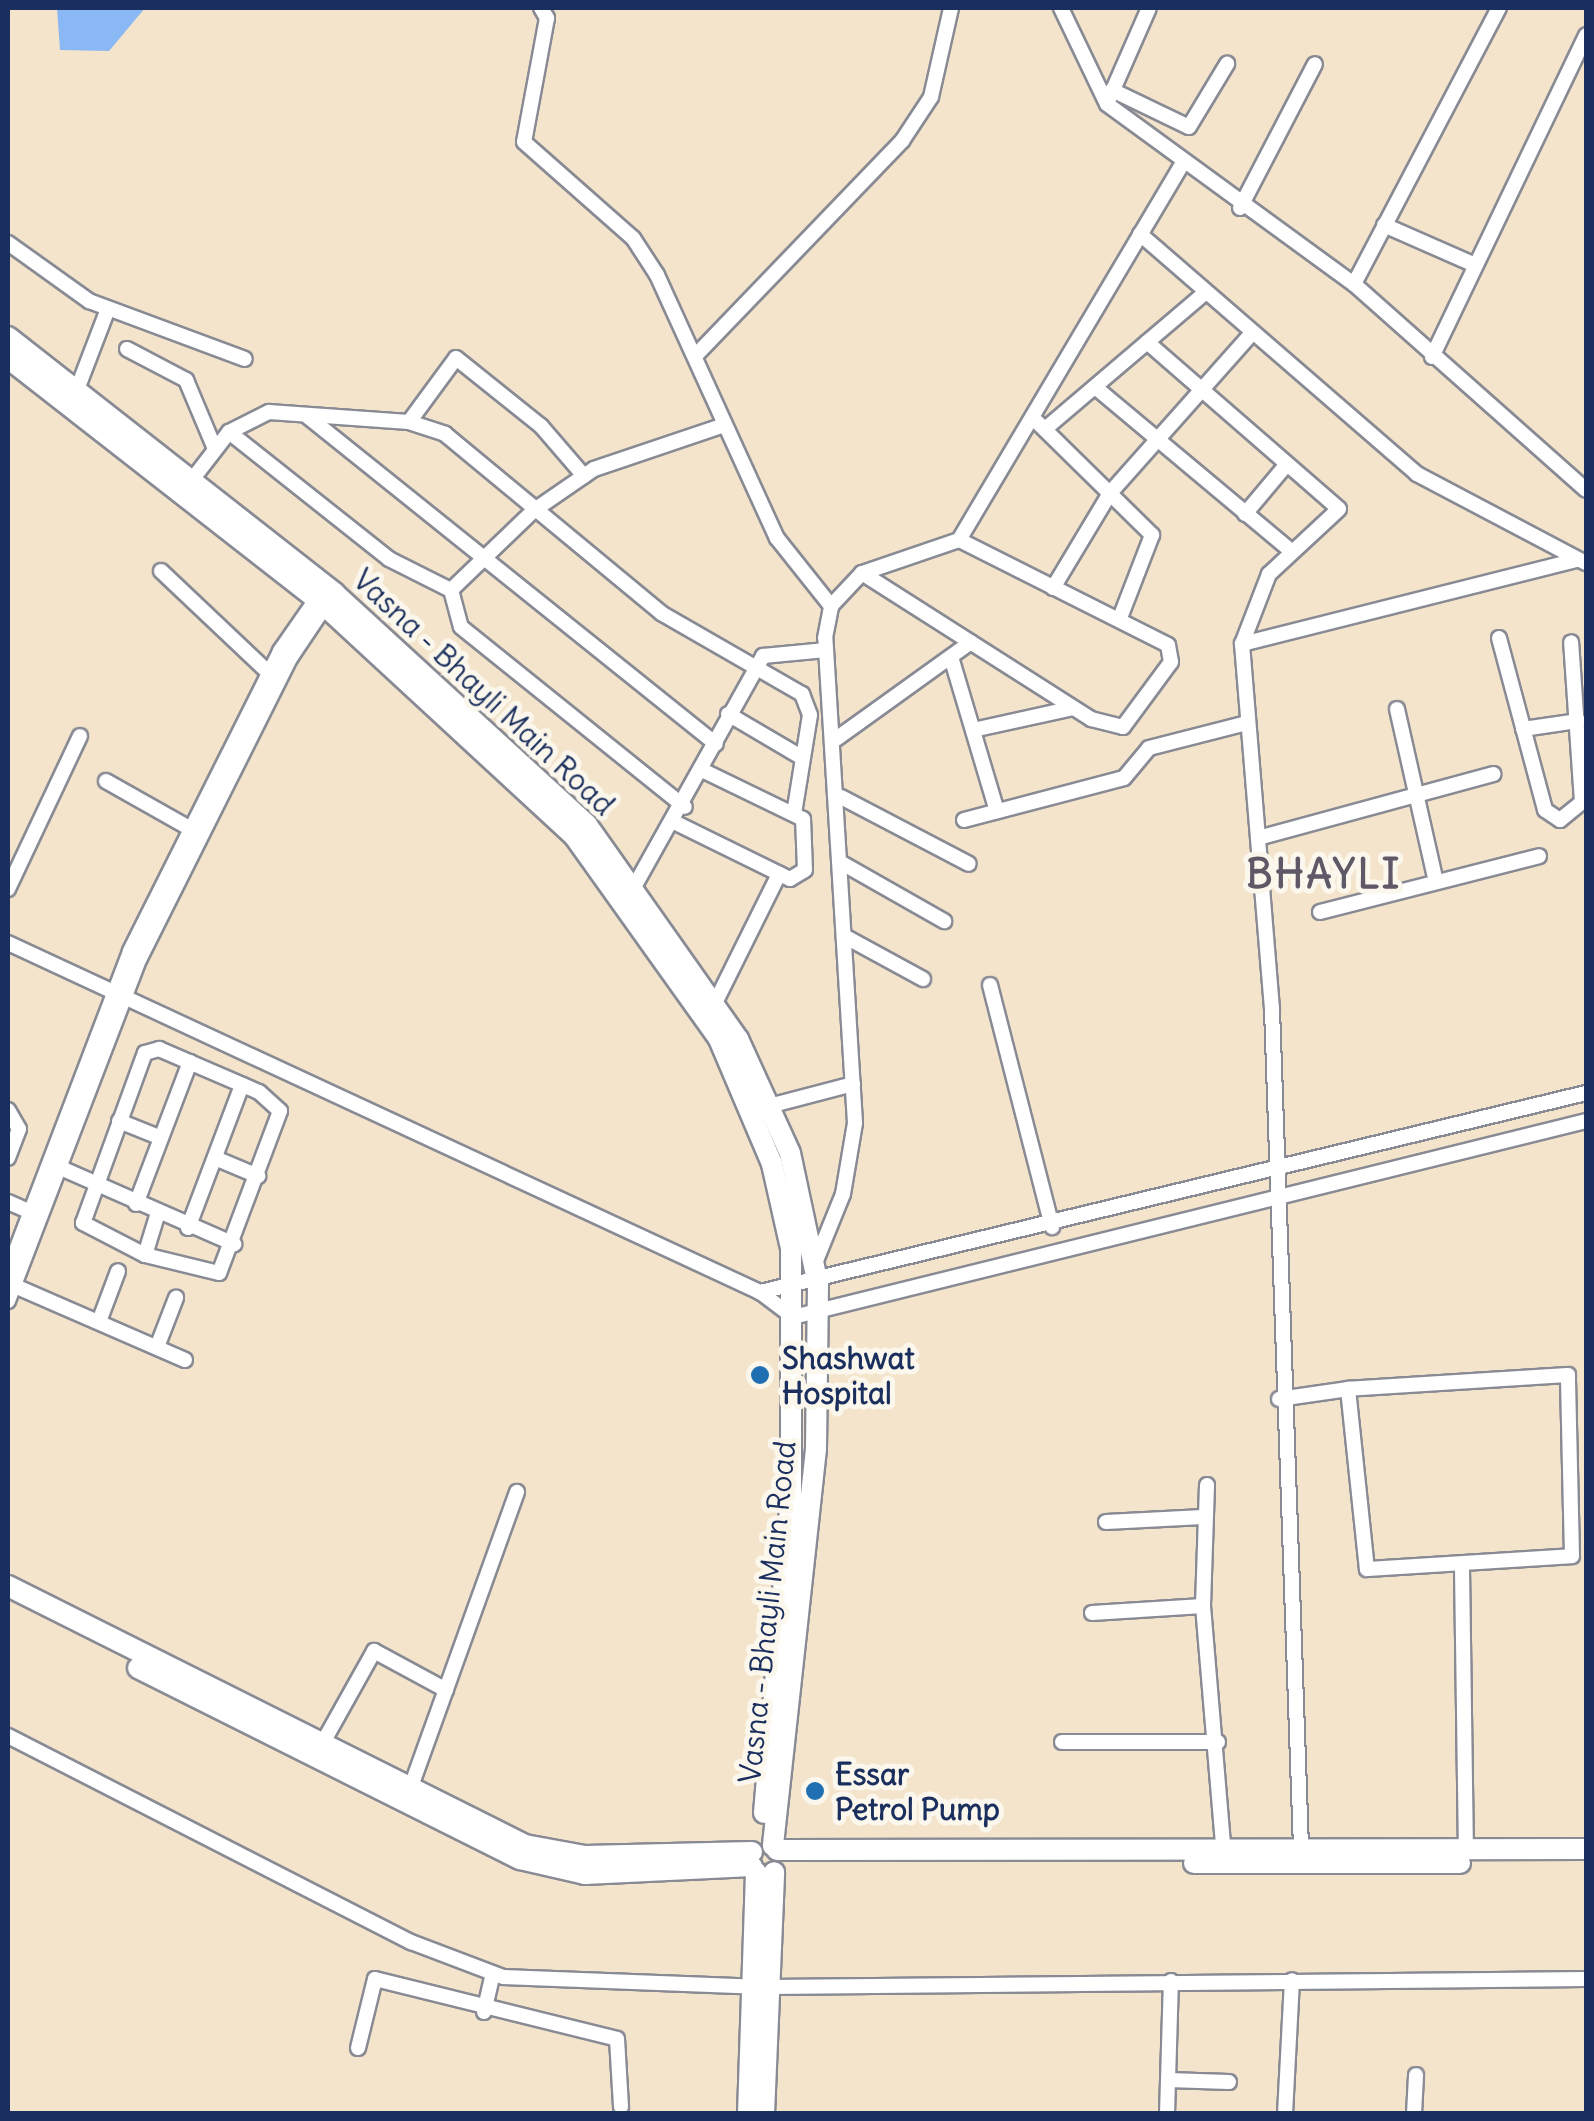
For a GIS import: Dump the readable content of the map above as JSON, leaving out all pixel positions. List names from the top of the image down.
{
  "streets": {
    "main road": ["Vasna - Bhayli Main Road"]
  },
  "districts": ["BHAYLI"],
  "places": ["Shashwat Hospital", "Essar Petrol Pump"]
}
